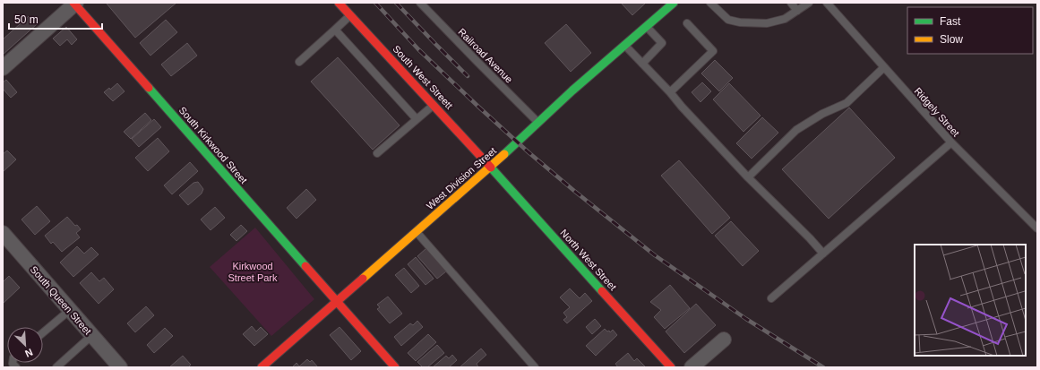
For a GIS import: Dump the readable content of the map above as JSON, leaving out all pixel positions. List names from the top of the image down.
{
  "streets": {
    "main road": [
      "South West Streett",
      "South Kirkwood Street",
      "West Division Street",
      "North West Street"
    ],
    "street": ["South Queen Street"],
    "lane": ["Railroad Avenue", "Ridgely Street"]
  },
  "crossings": [
    ["Railroad Avenue", "West Division Street"],
    ["South West Streett", "West Division Street"],
    ["South West Streett", "North West Street"],
    ["South Kirkwood Street", "West Division Street"],
    ["West Division Street", "North West Street"]
  ],
  "parks": ["Kirkwood Street Park"],
  "legend": ["Fast", "Slow"],
  "scale_bar": "50 m",
  "north": "bottom right"
}
